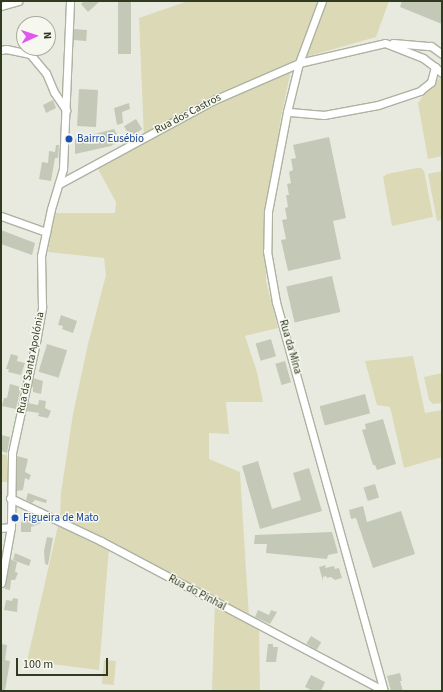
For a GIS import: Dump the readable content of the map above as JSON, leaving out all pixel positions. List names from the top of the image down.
{
  "streets": {
    "street": [
      "Rua dos Castros",
      "Rua da Mina",
      "Rua da Santa Apolónia",
      "Rua do Pinhal"
    ]
  },
  "crossings": [
    ["Rua dos Castros", "Rua da Mina"],
    ["Rua dos Castros", "Rua da Santa Apolónia"],
    ["Rua da Mina", "Rua do Pinhal"],
    ["Rua da Santa Apolónia", "Rua do Pinhal"]
  ],
  "places": ["Bairro Eusébio", "Figueira de Mato"],
  "scale_bar": "100 m",
  "north": "right"
}
